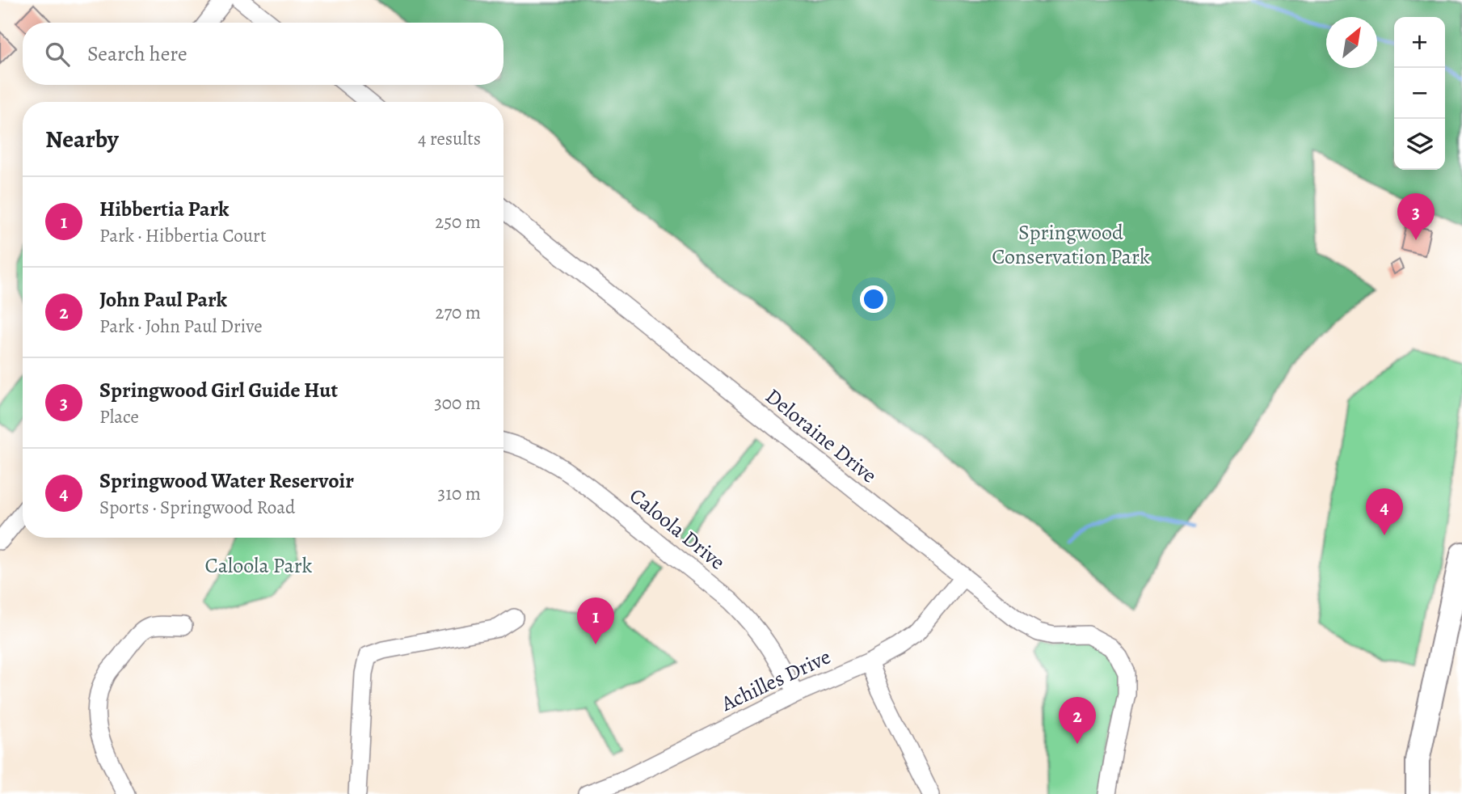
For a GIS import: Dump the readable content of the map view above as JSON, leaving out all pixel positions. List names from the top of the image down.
{
  "streets": {
    "street": ["Deloraine Drive", "Caloola Drive", "Achilles Drive"]
  },
  "crossings": [
    ["Deloraine Drive", "Achilles Drive"],
    ["Caloola Drive", "Achilles Drive"]
  ],
  "parks": ["Springwood Conservation Park", "Caloola Park"],
  "north": "top right",
  "page": {
    "map_buttons": ["+", "−"],
    "search": "Search here",
    "heading": ["Nearby", "4 results"],
    "list": [
      {
        "mark": "1",
        "name": "Hibbertia Park",
        "note": "Park · Hibbertia Court",
        "value": "250 m"
      },
      {
        "mark": "2",
        "name": "John Paul Park",
        "note": "Park · John Paul Drive",
        "value": "270 m"
      },
      {
        "mark": "3",
        "name": "Springwood Girl Guide Hut",
        "note": "Place",
        "value": "300 m"
      },
      {
        "mark": "4",
        "name": "Springwood Water Reservoir",
        "note": "Sports · Springwood Road",
        "value": "310 m"
      }
    ],
    "pins": [
      "3",
      "4",
      "1",
      "2"
    ]
  }
}
